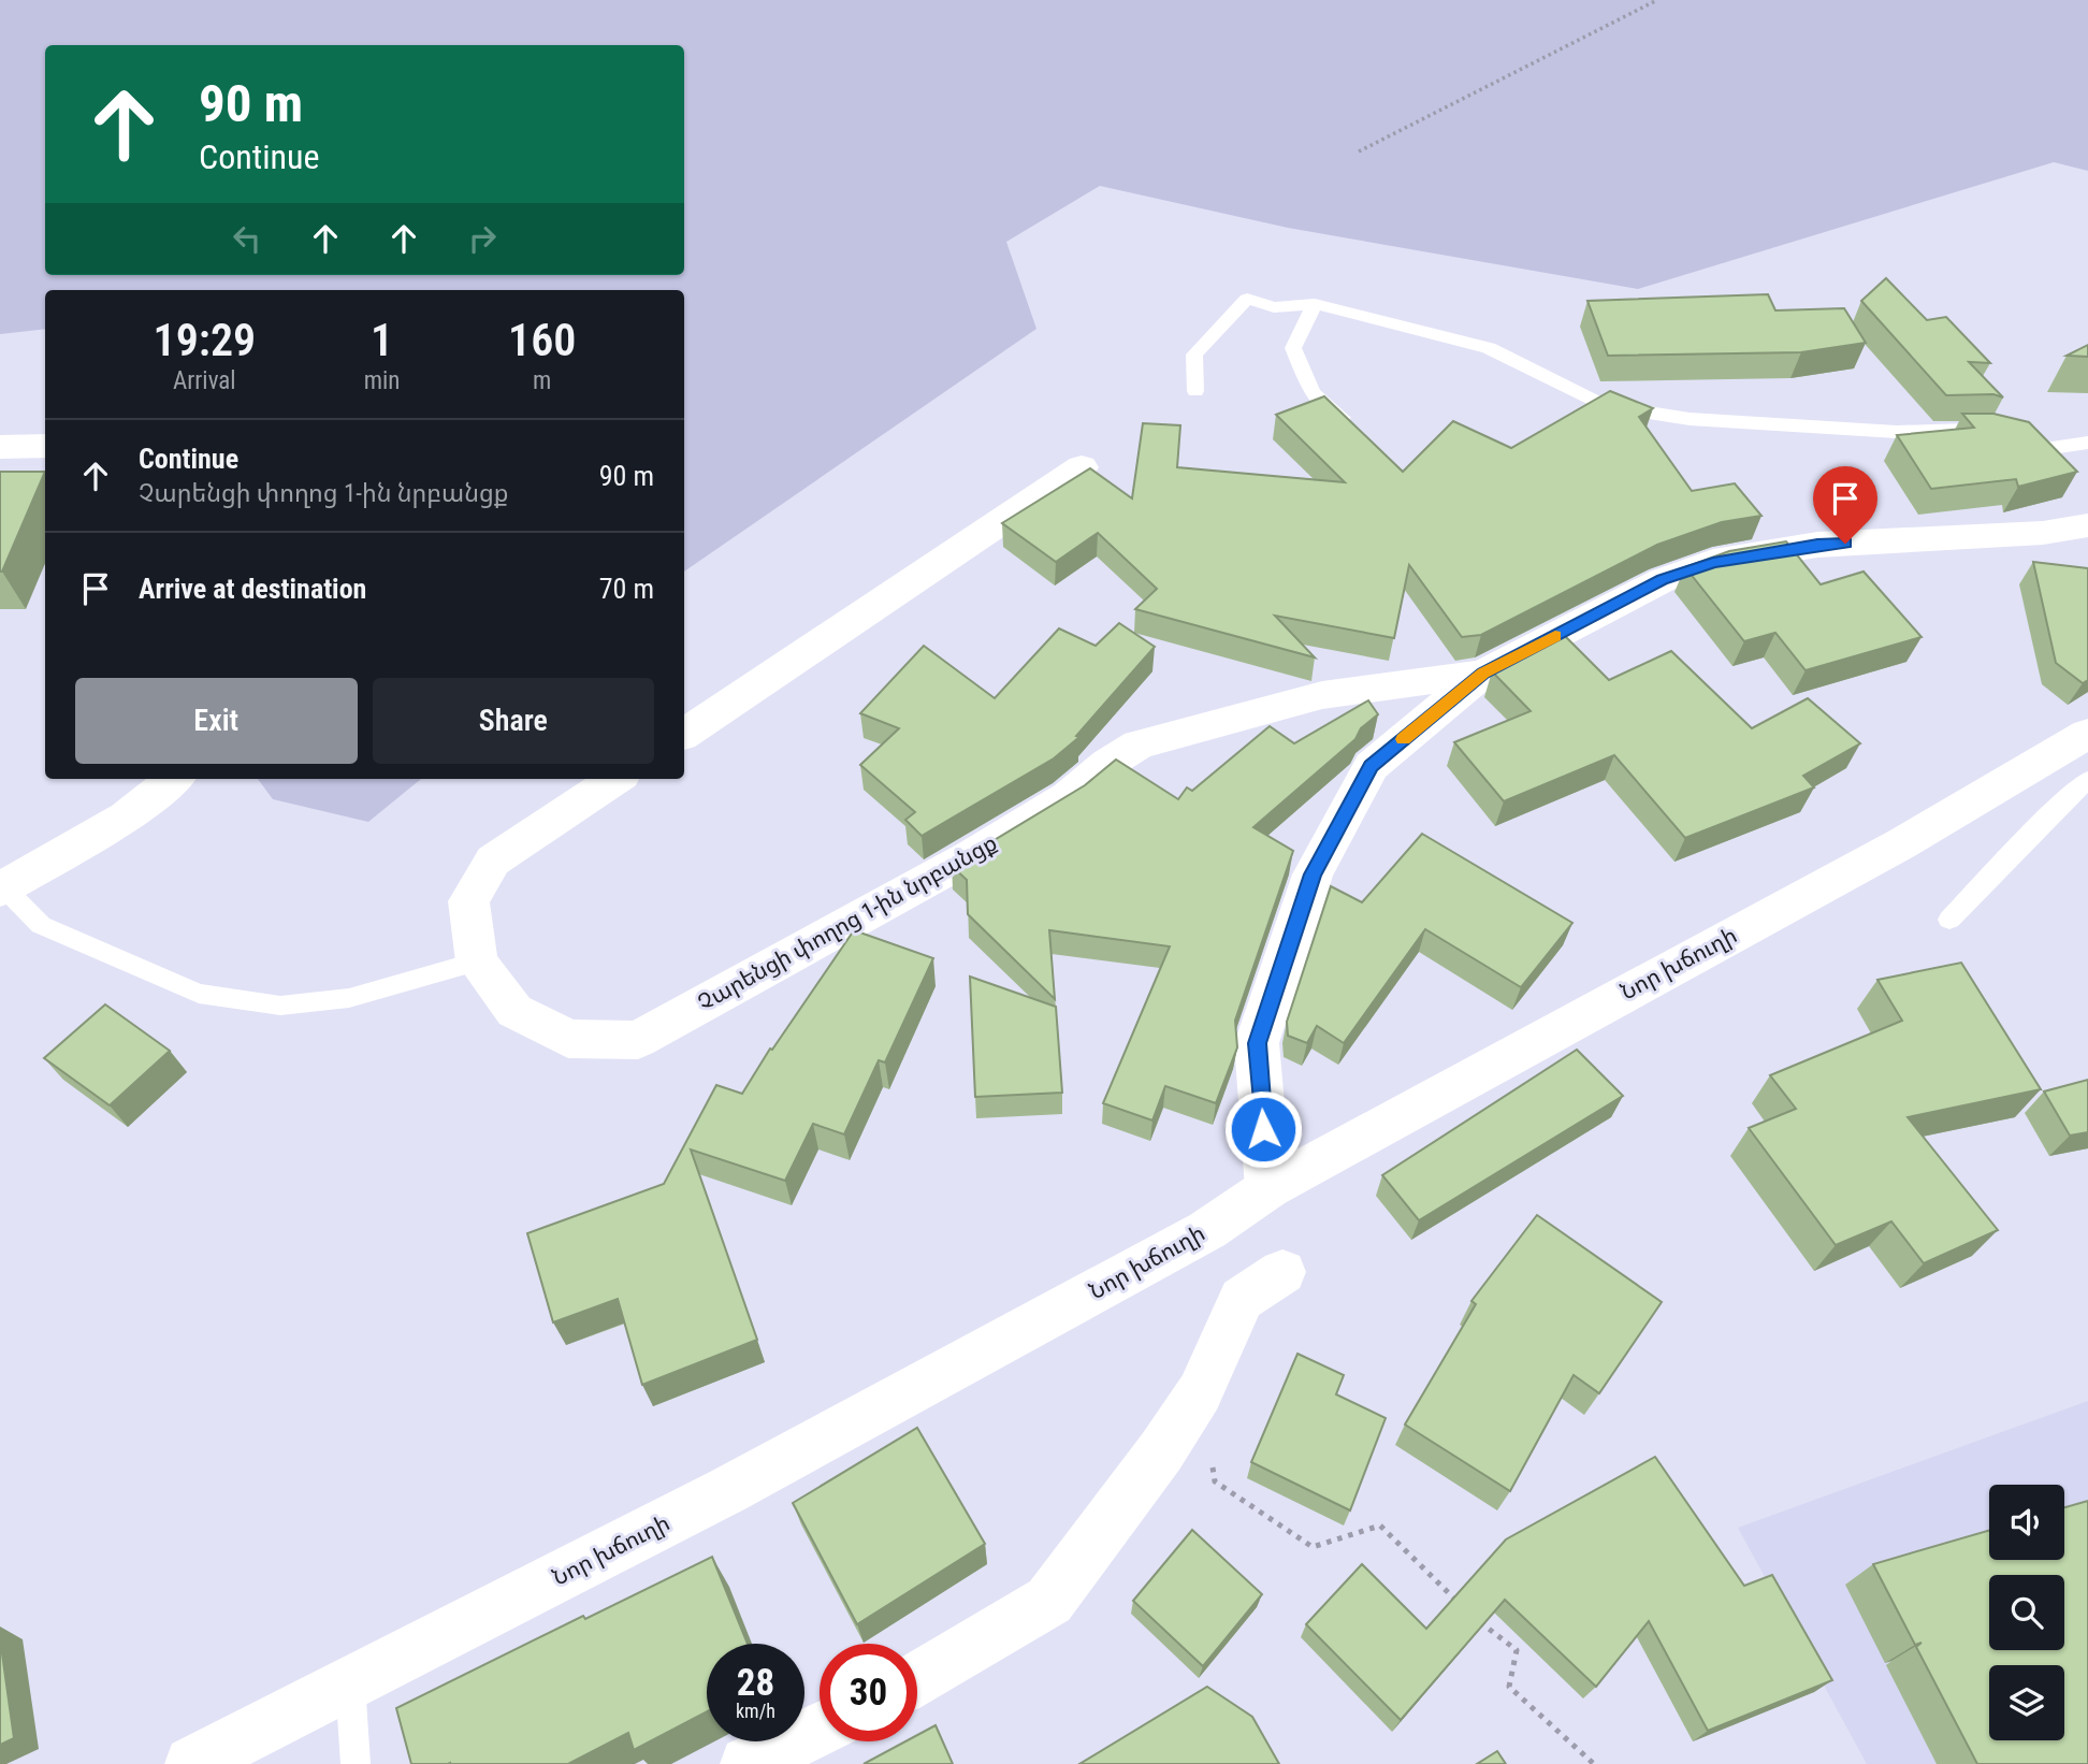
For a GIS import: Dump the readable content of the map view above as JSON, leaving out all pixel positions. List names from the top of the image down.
{
  "streets": {
    "street": ["Չարենցի փողոց 1-ին նրբանցք", "Նոր խճուղի"]
  },
  "page": {
    "turn": ["90 m", "Continue"],
    "eta": [
      "19:29",
      "Arrival",
      "1",
      "min",
      "160",
      "m"
    ],
    "list": [
      {
        "name": "Continue",
        "note": "Չարենցի փողոց 1-ին նրբանցք",
        "value": "90 m"
      },
      {
        "name": "Arrive at destination",
        "value": "70 m"
      }
    ],
    "buttons": ["Exit", "Share"],
    "speed": "28 km/h",
    "limit": "30"
  }
}
